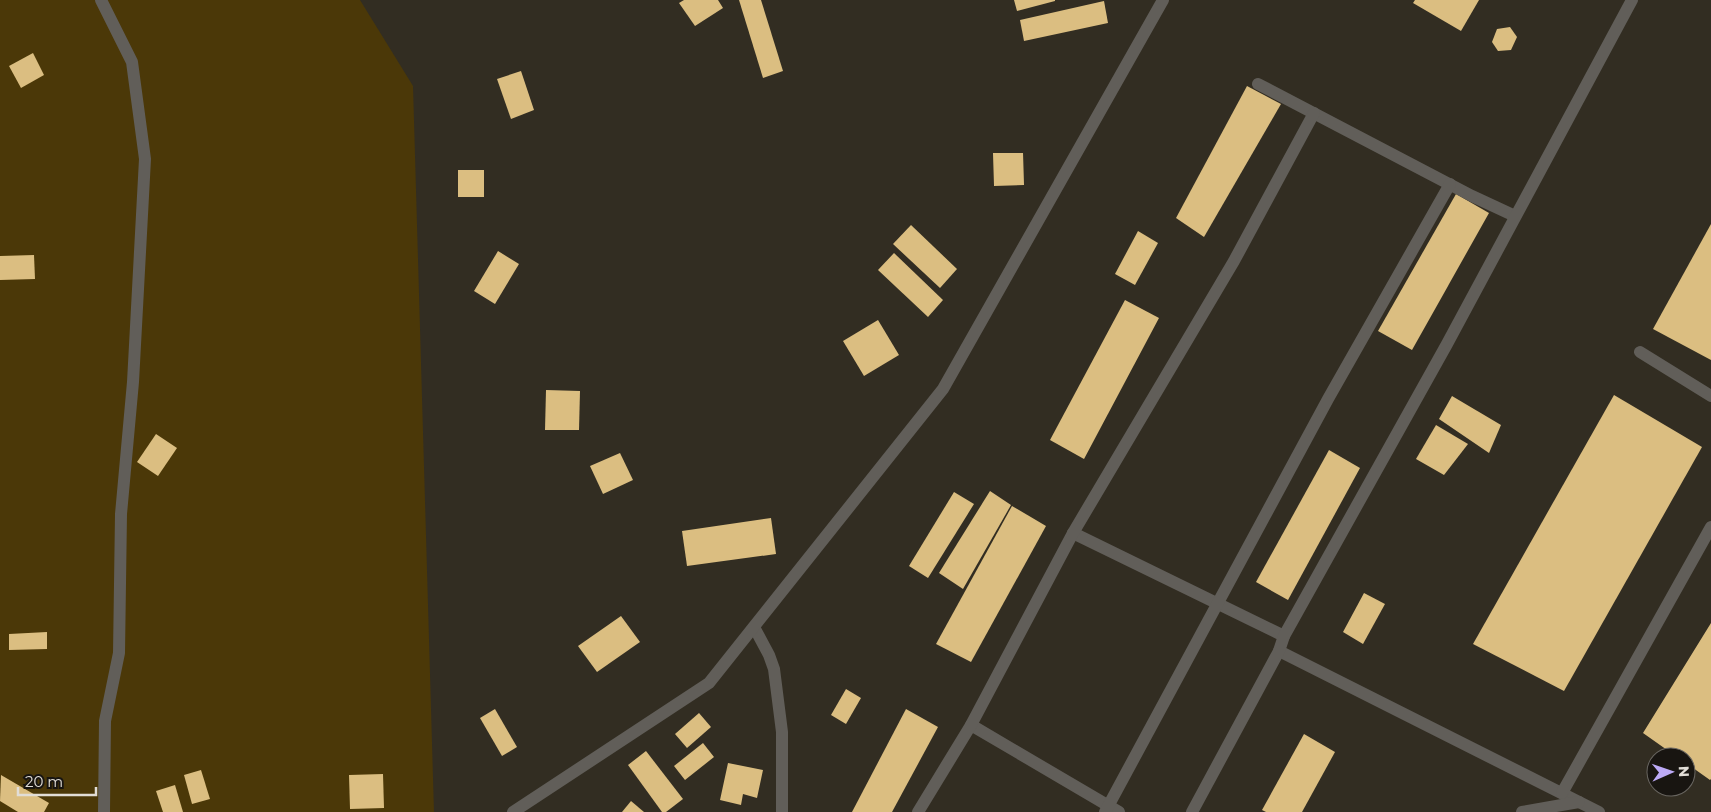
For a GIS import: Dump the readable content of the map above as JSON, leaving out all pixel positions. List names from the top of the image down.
{
  "scale_bar": "20 m",
  "north": "right"
}
